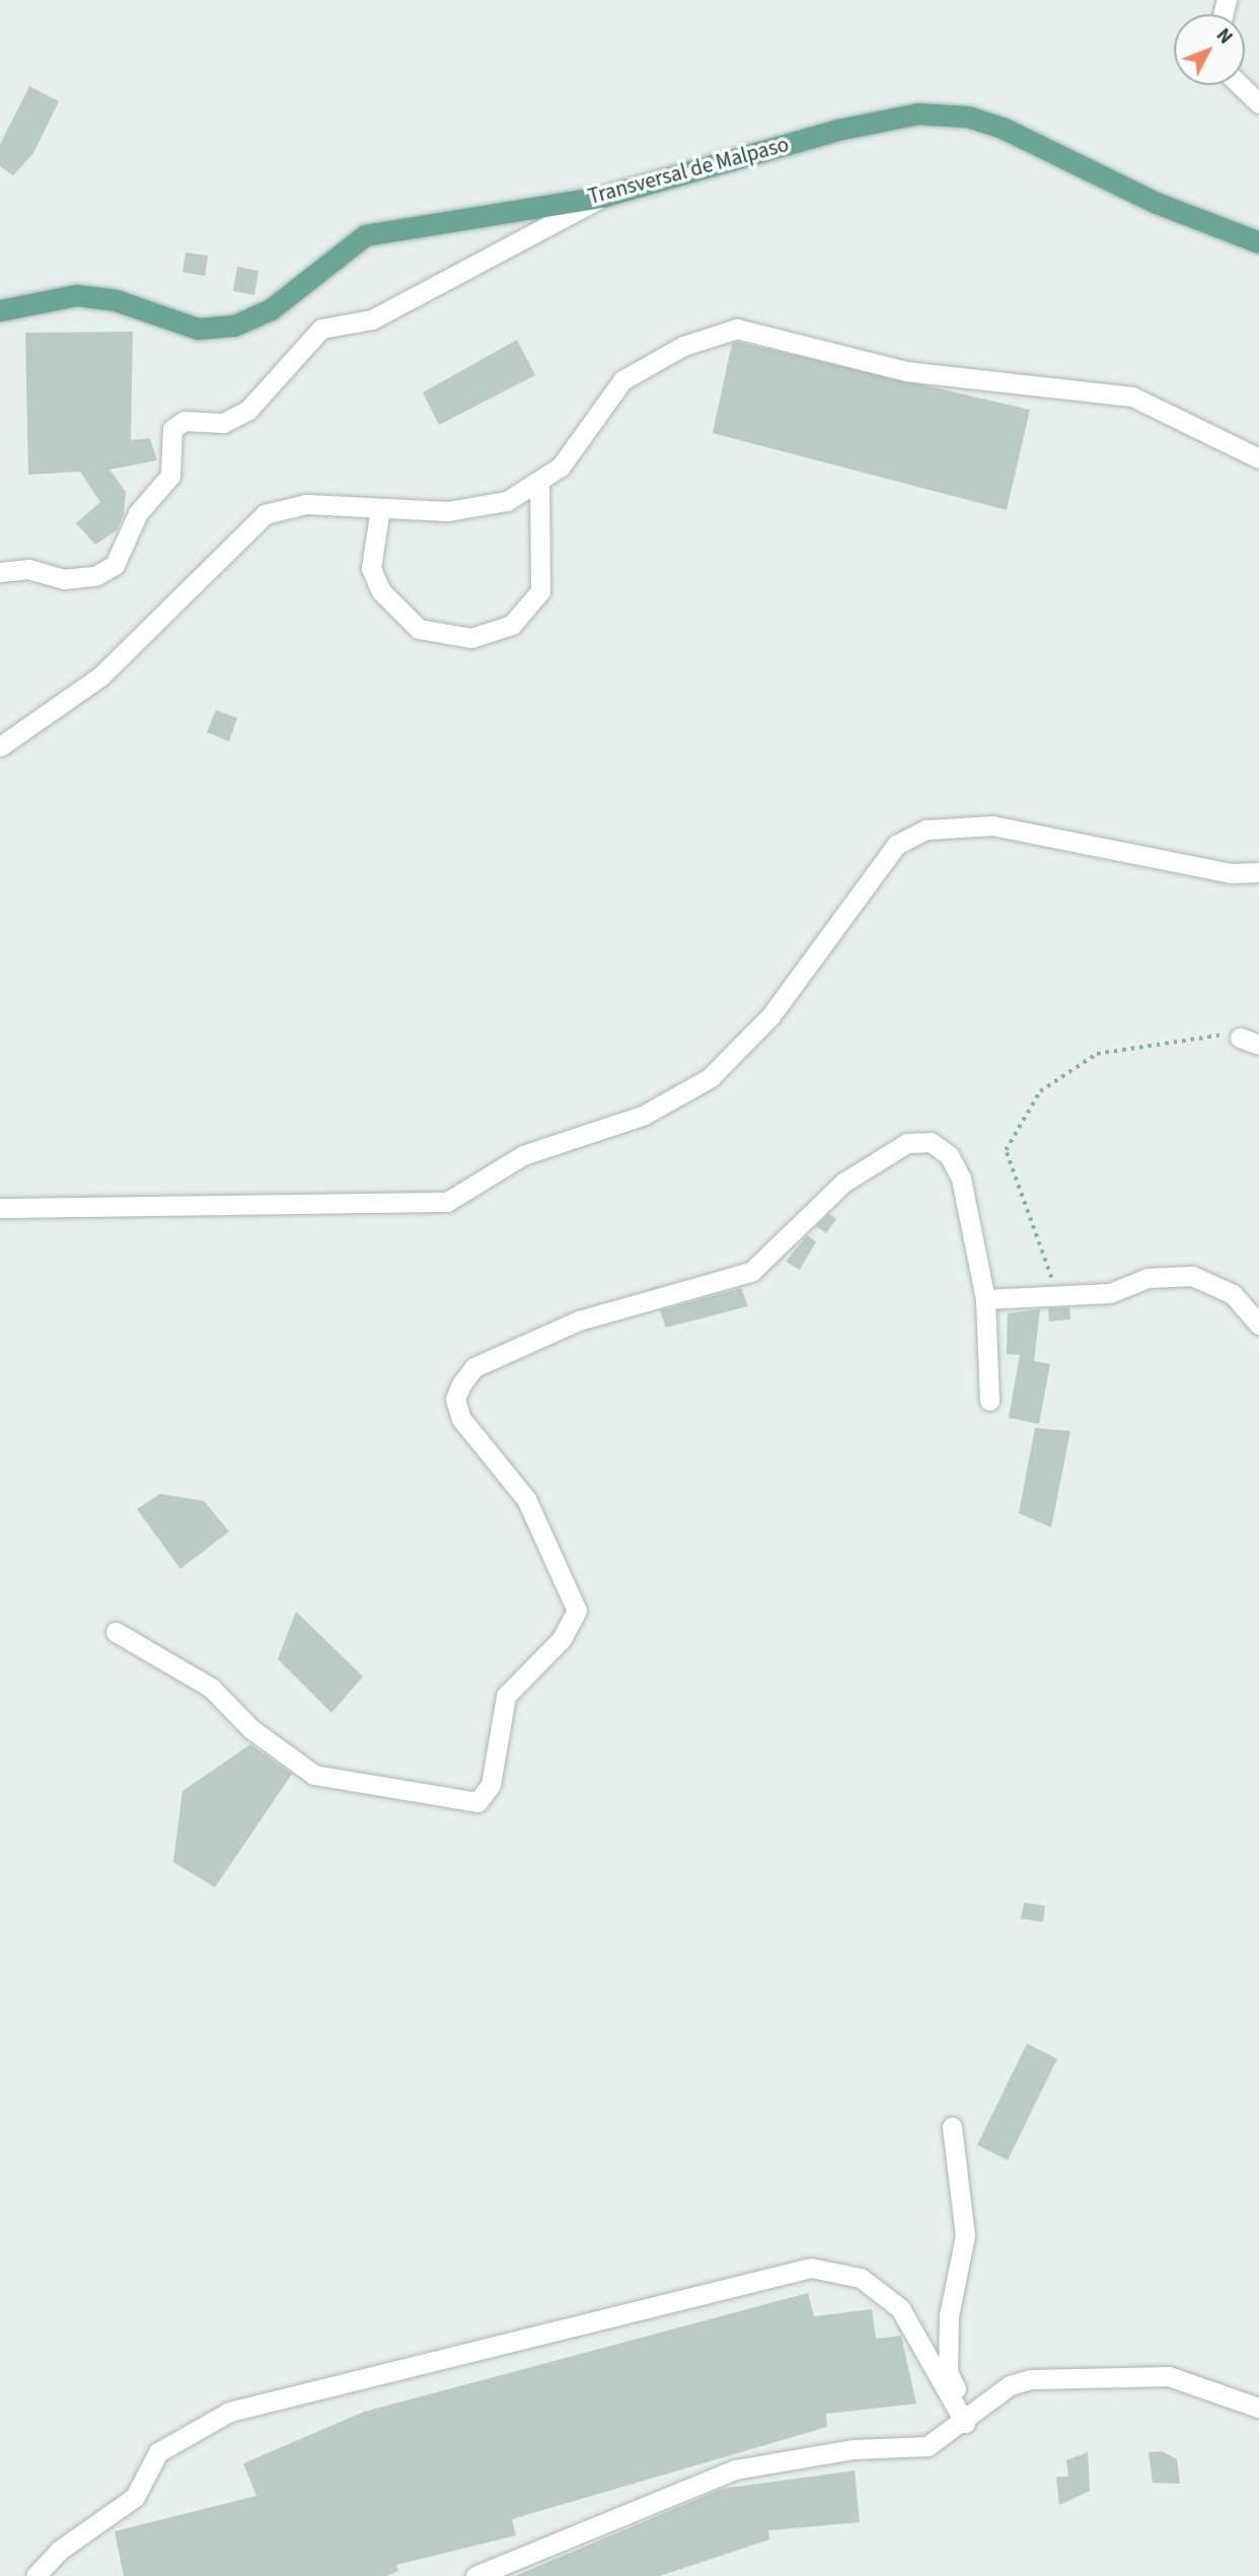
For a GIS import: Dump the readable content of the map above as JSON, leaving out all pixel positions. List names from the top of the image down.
{
  "streets": {
    "main road": ["Transversal de Malpaso"]
  },
  "north": "top right"
}
